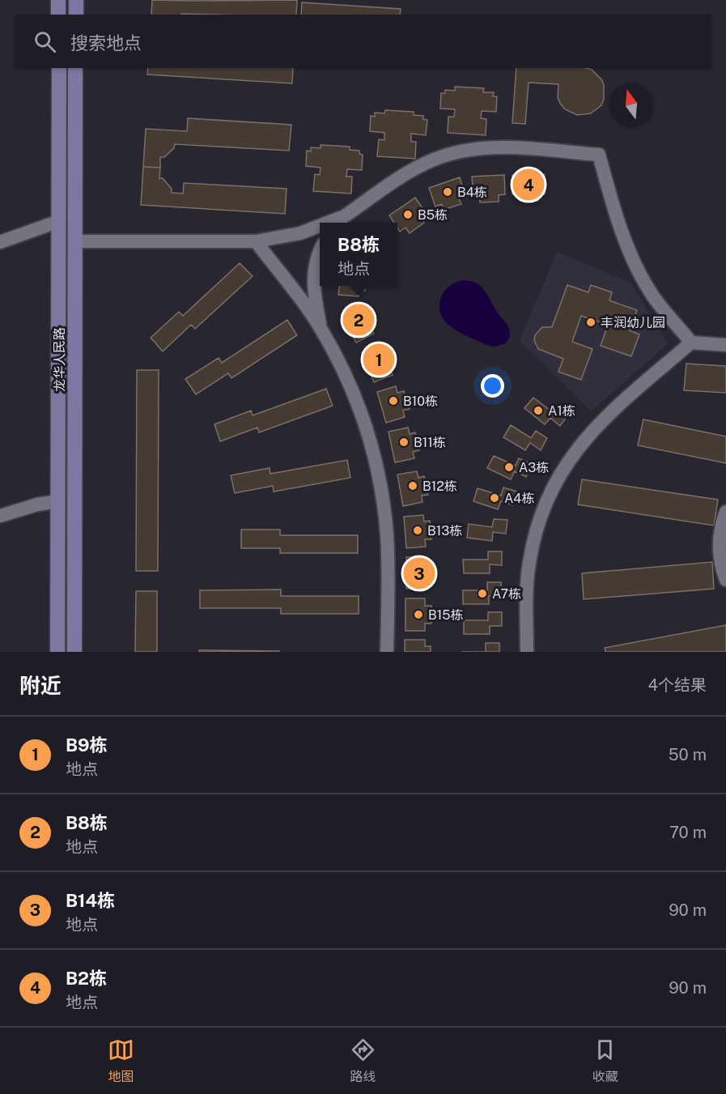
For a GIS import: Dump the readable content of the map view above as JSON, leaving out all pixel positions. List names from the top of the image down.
{
  "streets": {
    "main road": ["龙华人民路"]
  },
  "places": [
    "B4栋",
    "B5栋",
    "丰润幼儿园",
    "B10栋",
    "A1栋",
    "B11栋",
    "A3栋",
    "B12栋",
    "A4栋",
    "B13栋",
    "A7栋",
    "B15栋"
  ],
  "north": "top",
  "page": {
    "search": "搜索地点",
    "pins": [
      "4",
      "2",
      "1",
      "3"
    ],
    "popup": ["B8栋", "地点"],
    "heading": ["附近", "4个结果"],
    "list": [
      {
        "mark": "1",
        "name": "B9栋",
        "note": "地点",
        "value": "50 m"
      },
      {
        "mark": "2",
        "name": "B8栋",
        "note": "地点",
        "value": "70 m"
      },
      {
        "mark": "3",
        "name": "B14栋",
        "note": "地点",
        "value": "90 m"
      },
      {
        "mark": "4",
        "name": "B2栋",
        "note": "地点",
        "value": "90 m"
      }
    ],
    "nav": ["地图", "路线", "收藏"]
  }
}
